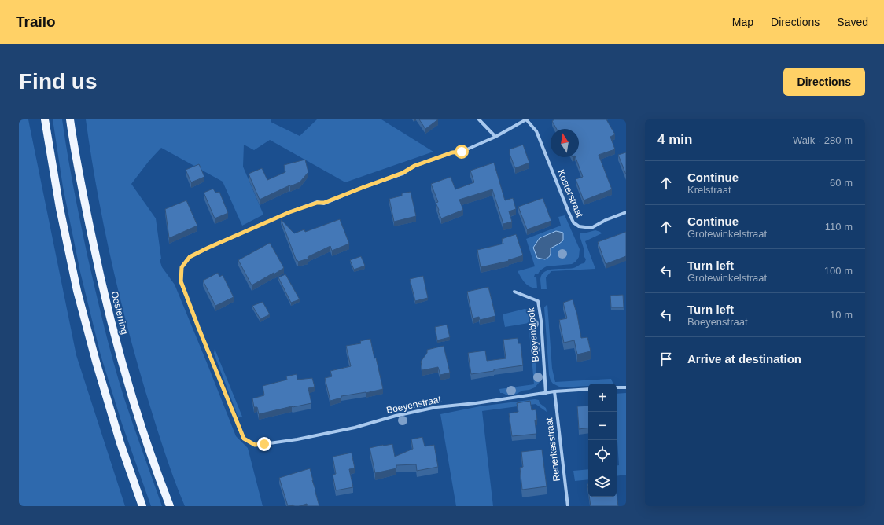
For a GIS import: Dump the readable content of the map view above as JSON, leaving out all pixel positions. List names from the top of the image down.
{
  "streets": {
    "main road": ["Oosterring"],
    "street": [
      "Kosterstraat",
      "Boeyenblook",
      "Boeyenstraat",
      "Renerkesstraat"
    ]
  },
  "crossings": [
    ["Boeyenblook", "Boeyenstraat"],
    ["Boeyenstraat", "Renerkesstraat"]
  ],
  "north": "top",
  "page": {
    "header": "Trailo",
    "nav": ["Map", "Directions", "Saved"],
    "buttons": "Directions",
    "title": "Find us",
    "heading": ["4 min", "Walk · 280 m"],
    "list": [
      ["Continue", "Krelstraat", "60 m"],
      ["Continue", "Grotewinkelstraat", "110 m"],
      ["Turn left", "Grotewinkelstraat", "100 m"],
      ["Turn left", "Boeyenstraat", "10 m"],
      "Arrive at destination"
    ],
    "map_buttons": ["+", "−"]
  }
}
